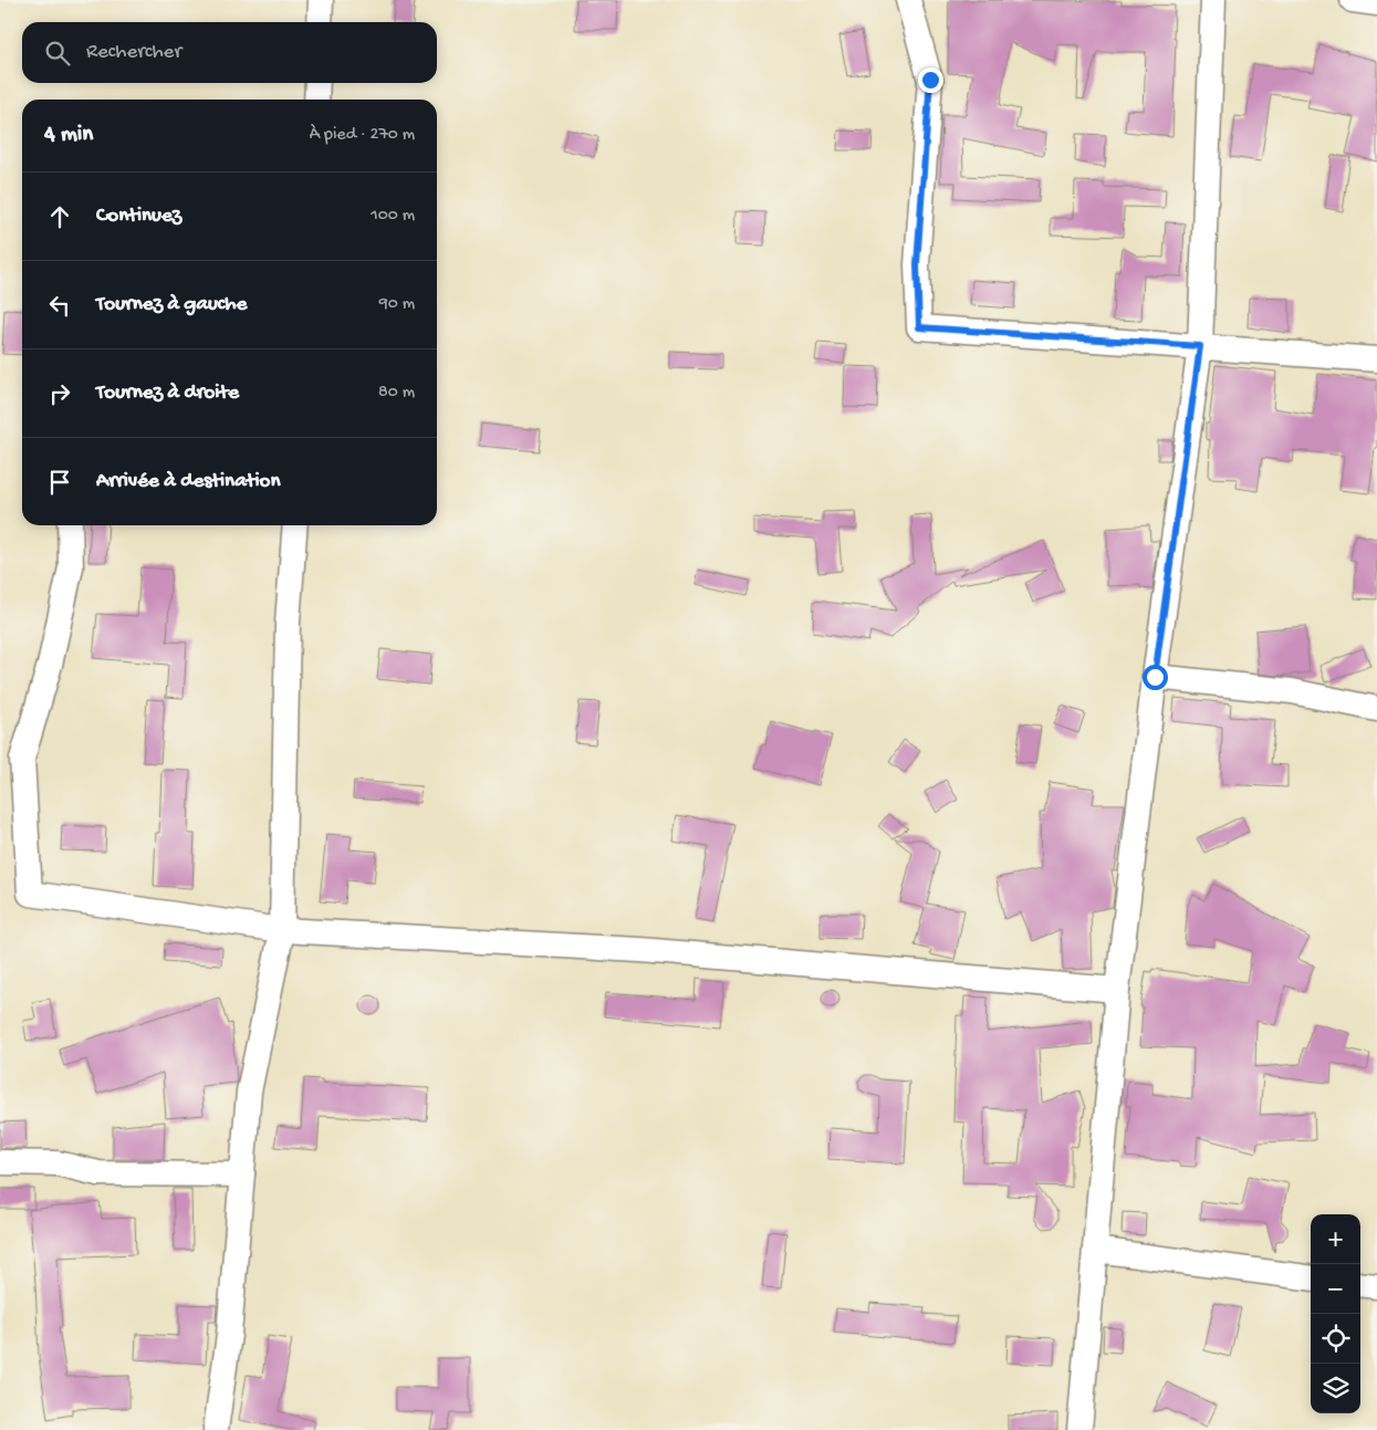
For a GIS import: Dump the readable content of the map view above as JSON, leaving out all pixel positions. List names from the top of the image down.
{
  "page": {
    "search": "Rechercher",
    "heading": ["4 min", "À pied · 270 m"],
    "list": [
      ["Continuez", "100 m"],
      ["Tournez à gauche", "90 m"],
      ["Tournez à droite", "80 m"],
      "Arrivée à destination"
    ],
    "map_buttons": ["+", "−"]
  }
}
